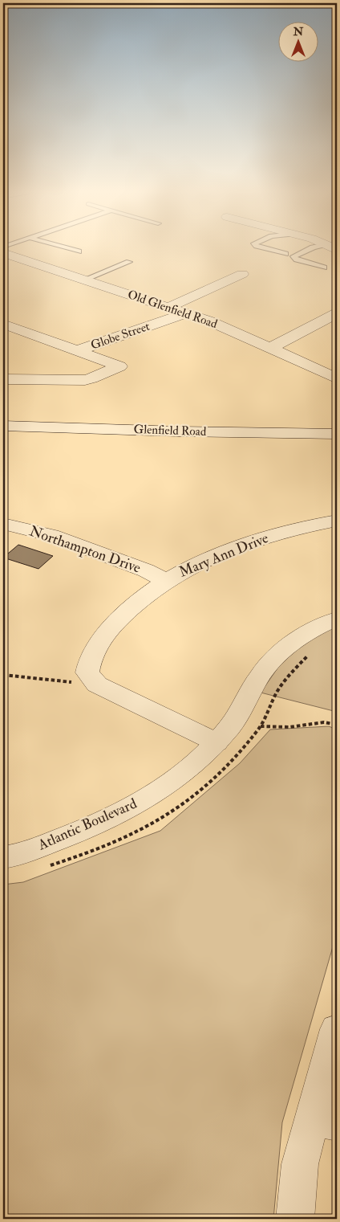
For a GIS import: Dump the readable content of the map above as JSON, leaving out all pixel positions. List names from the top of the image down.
{
  "streets": {
    "street": [
      "Old Glenfield Road",
      "Globe Street",
      "Glenfield Road",
      "Northampton Drive",
      "Mary Ann Drive",
      "Atlantic Boulevard"
    ]
  },
  "crossings": [
    ["Old Glenfield Road", "Globe Street"],
    ["Northampton Drive", "Mary Ann Drive"]
  ],
  "north": "top"
}
